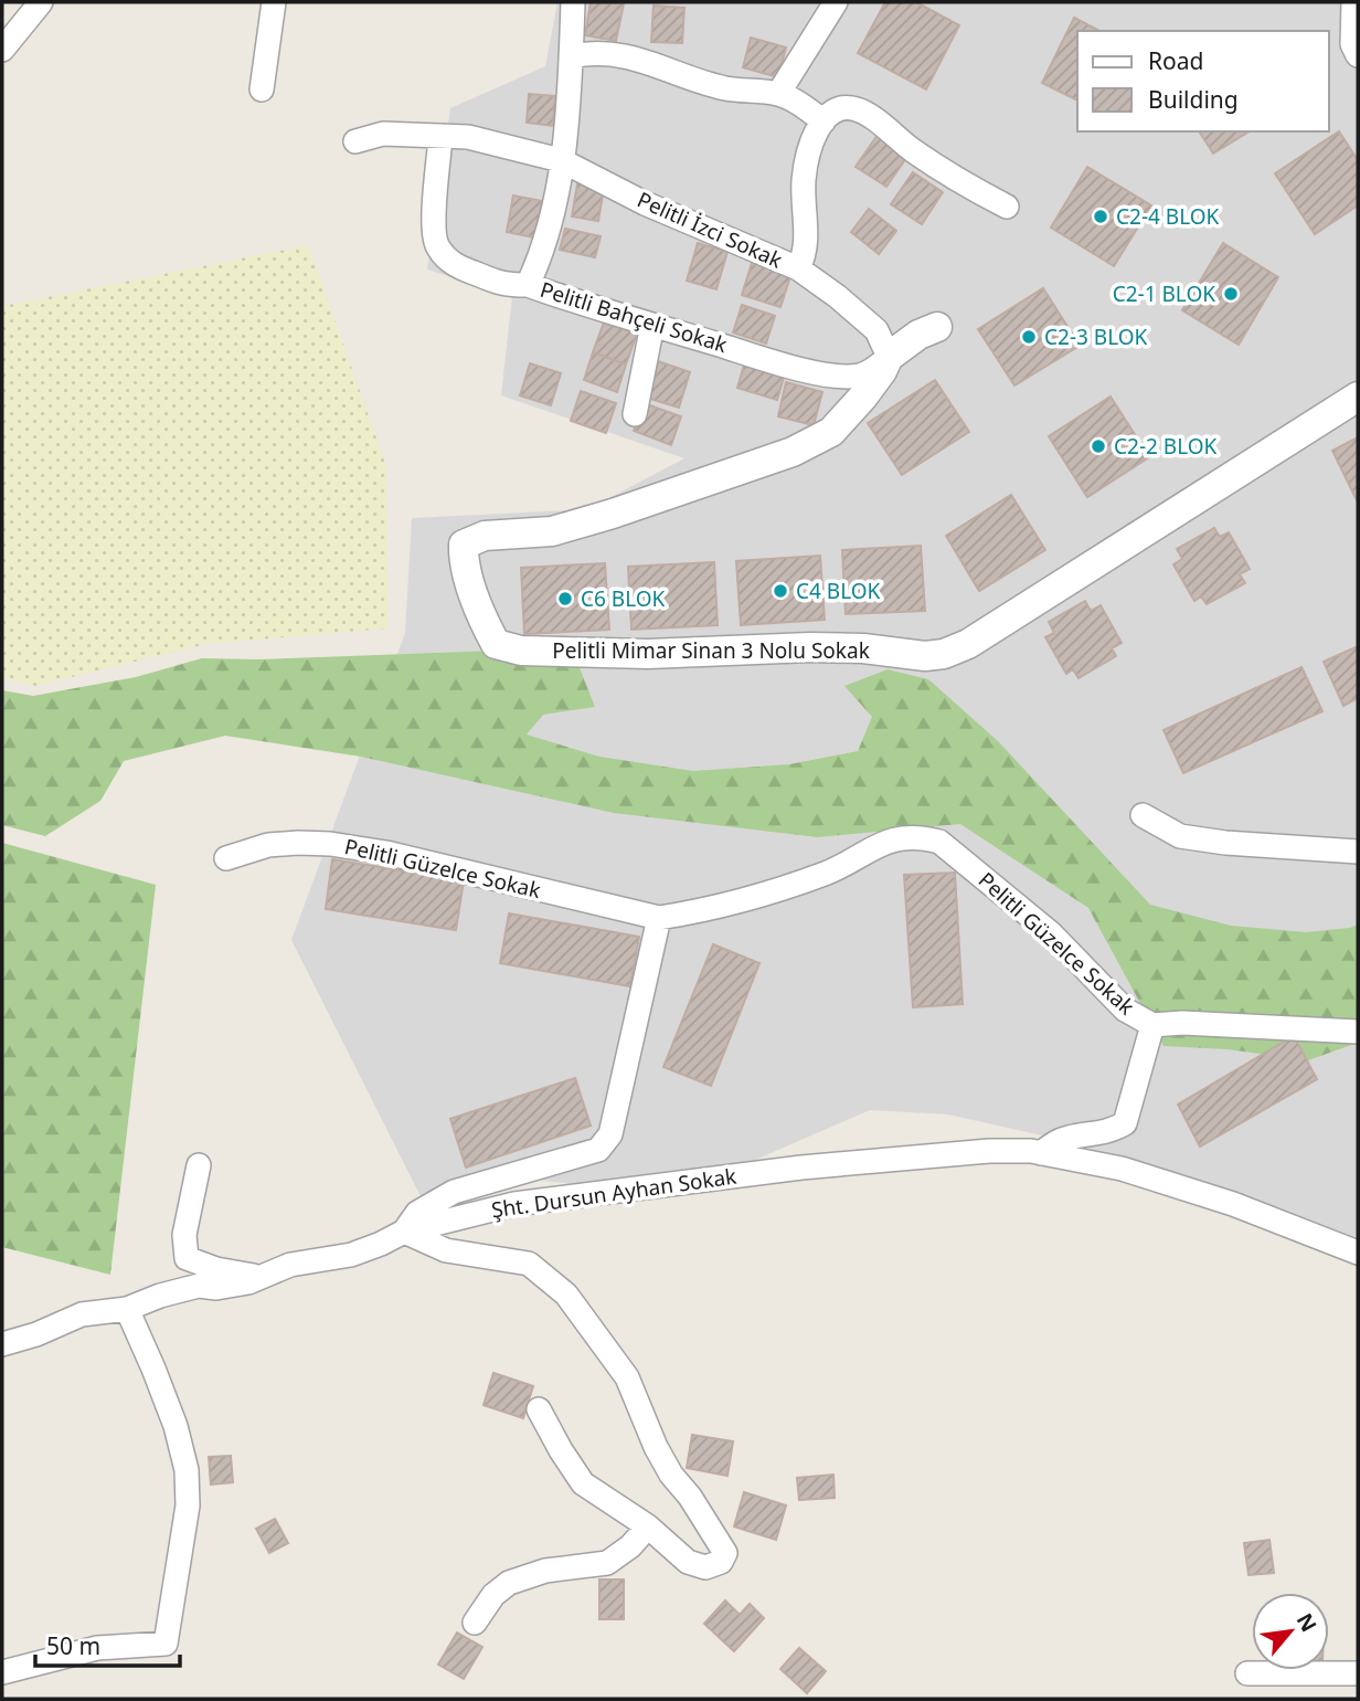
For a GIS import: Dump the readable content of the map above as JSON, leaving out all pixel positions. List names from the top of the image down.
{
  "streets": {
    "street": [
      "Pelitli İzci Sokak",
      "Pelitli Bahçeli Sokak",
      "Pelitli Mimar Sinan 3 Nolu Sokak",
      "Pelitli Güzelce Sokak",
      "Şht. Dursun Ayhan Sokak"
    ]
  },
  "crossings": [
    ["Pelitli İzci Sokak", "Pelitli Bahçeli Sokak"],
    ["Pelitli Bahçeli Sokak", "Pelitli Mimar Sinan 3 Nolu Sokak"],
    ["Pelitli Güzelce Sokak", "Şht. Dursun Ayhan Sokak"]
  ],
  "places": [
    "C2-4 BLOK",
    "C2-1 BLOK",
    "C2-3 BLOK",
    "C2-2 BLOK",
    "C4 BLOK",
    "C6 BLOK"
  ],
  "legend": ["Road", "Building"],
  "scale_bar": "50 m",
  "north": "top right"
}
